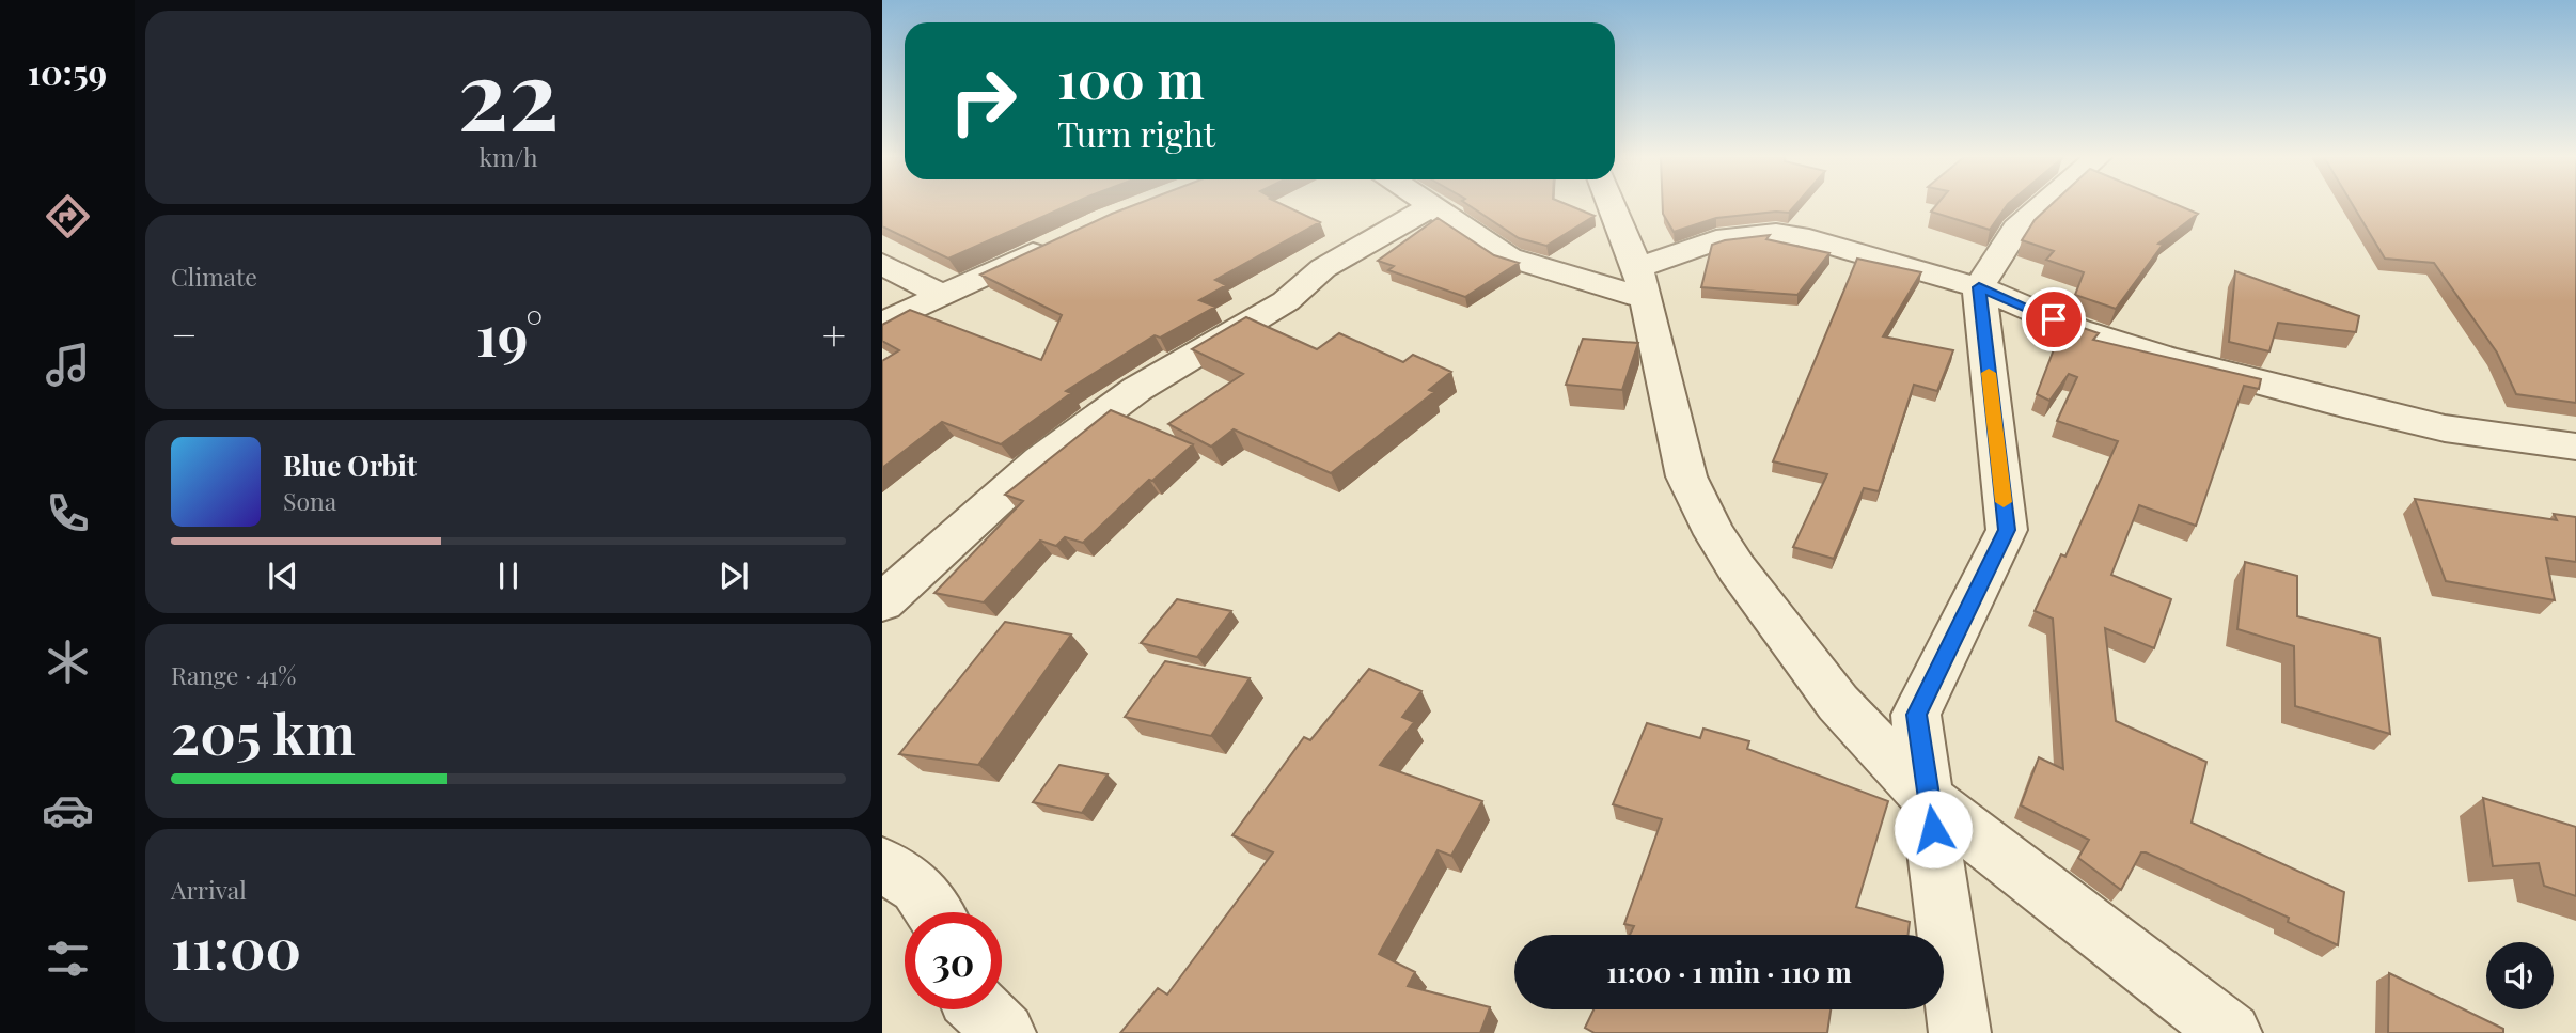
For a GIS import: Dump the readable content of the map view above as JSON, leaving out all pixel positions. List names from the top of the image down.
{
  "page": {
    "tabs": "10:59",
    "tile": [
      ["22", "km/h"],
      "Climate",
      ["Range · 41%", "205 km"],
      ["Arrival", "11:00"]
    ],
    "turn": ["100 m", "Turn right"],
    "heat": ["−", "19°", "+"],
    "song": ["Blue Orbit", "Sona"],
    "limit": "30",
    "trip": "11:00 · 1 min · 110 m"
  }
}
